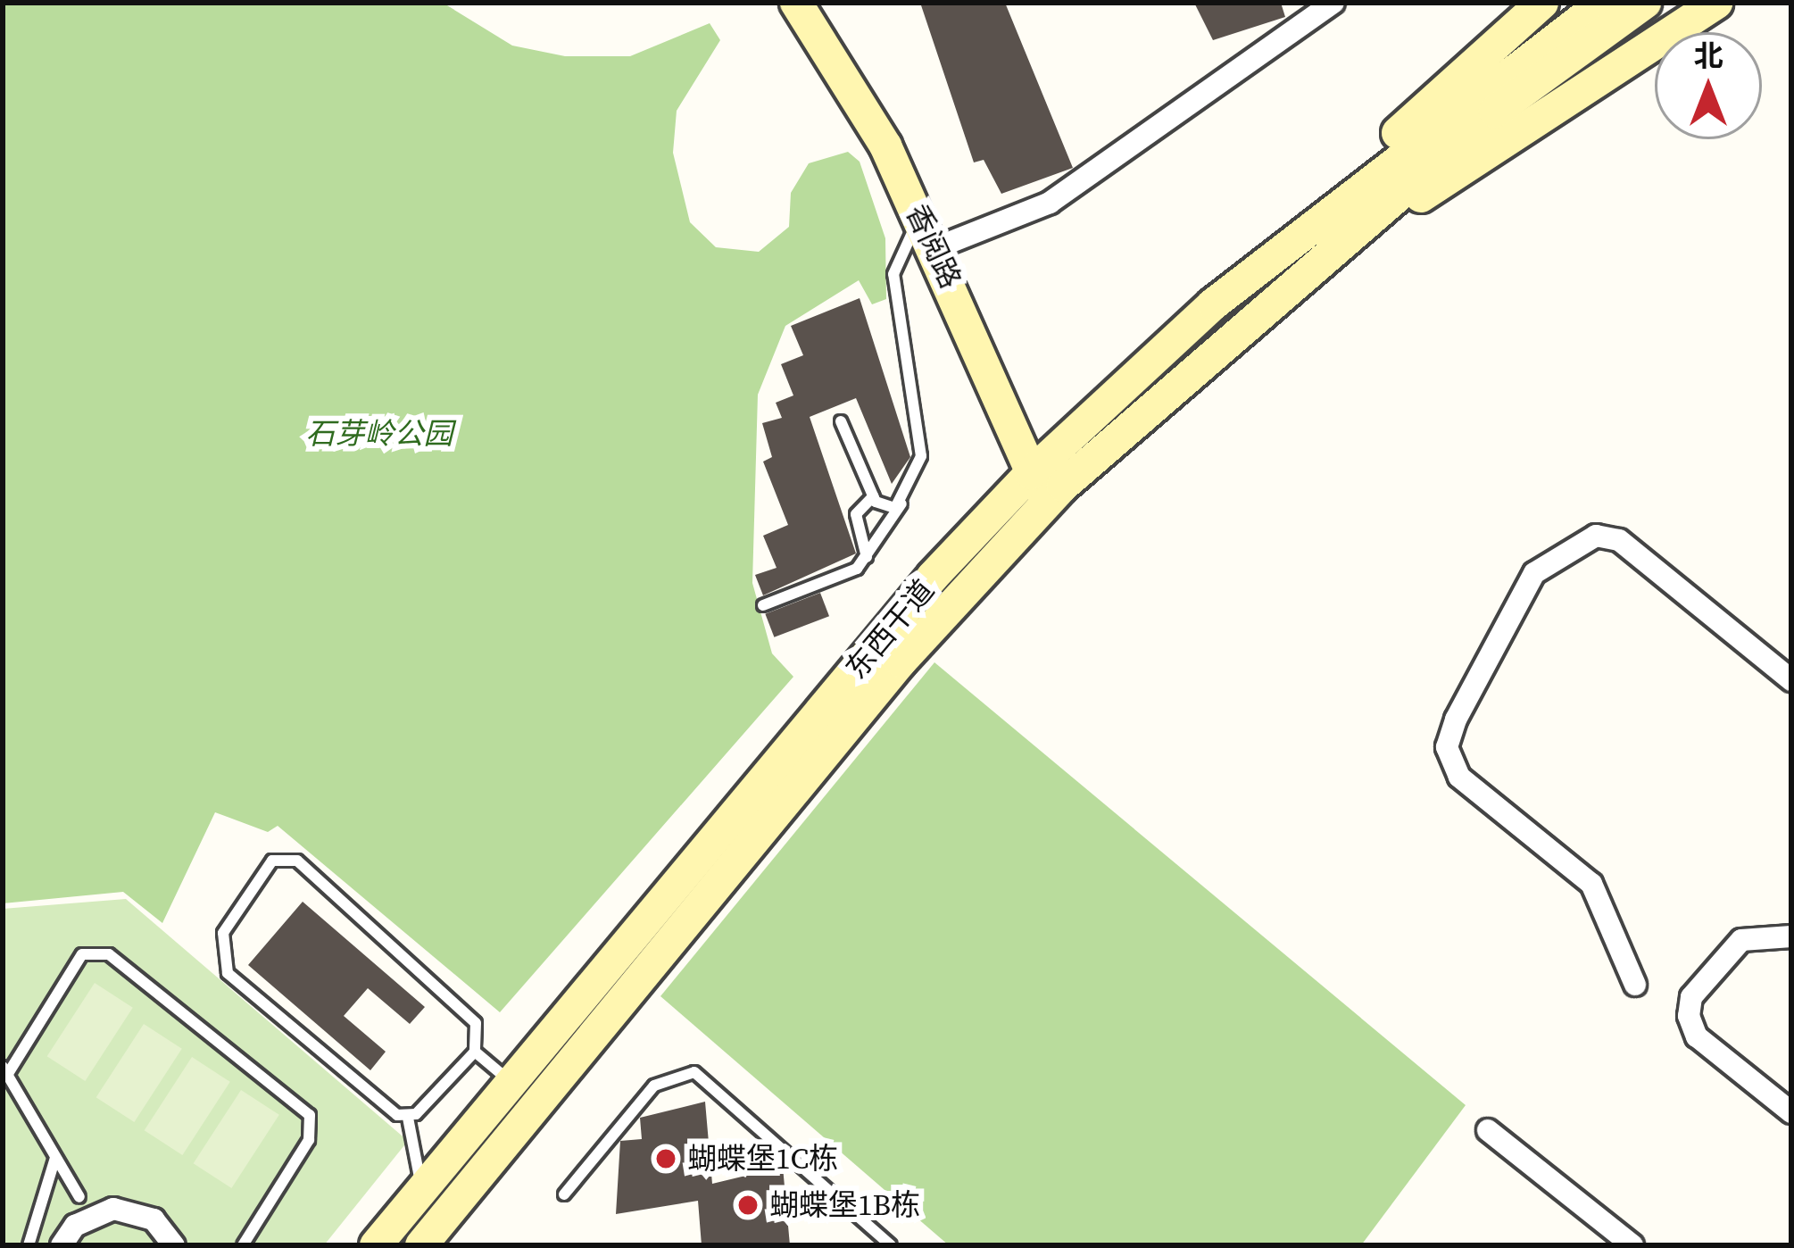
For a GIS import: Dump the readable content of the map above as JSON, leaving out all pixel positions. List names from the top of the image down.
{
  "streets": {
    "main road": ["香阅路", "东西干道"]
  },
  "crossings": [
    ["香阅路", "东西干道"]
  ],
  "parks": ["石芽岭公园"],
  "places": ["蝴蝶堡1C栋", "蝴蝶堡1B栋"],
  "north": "top"
}
